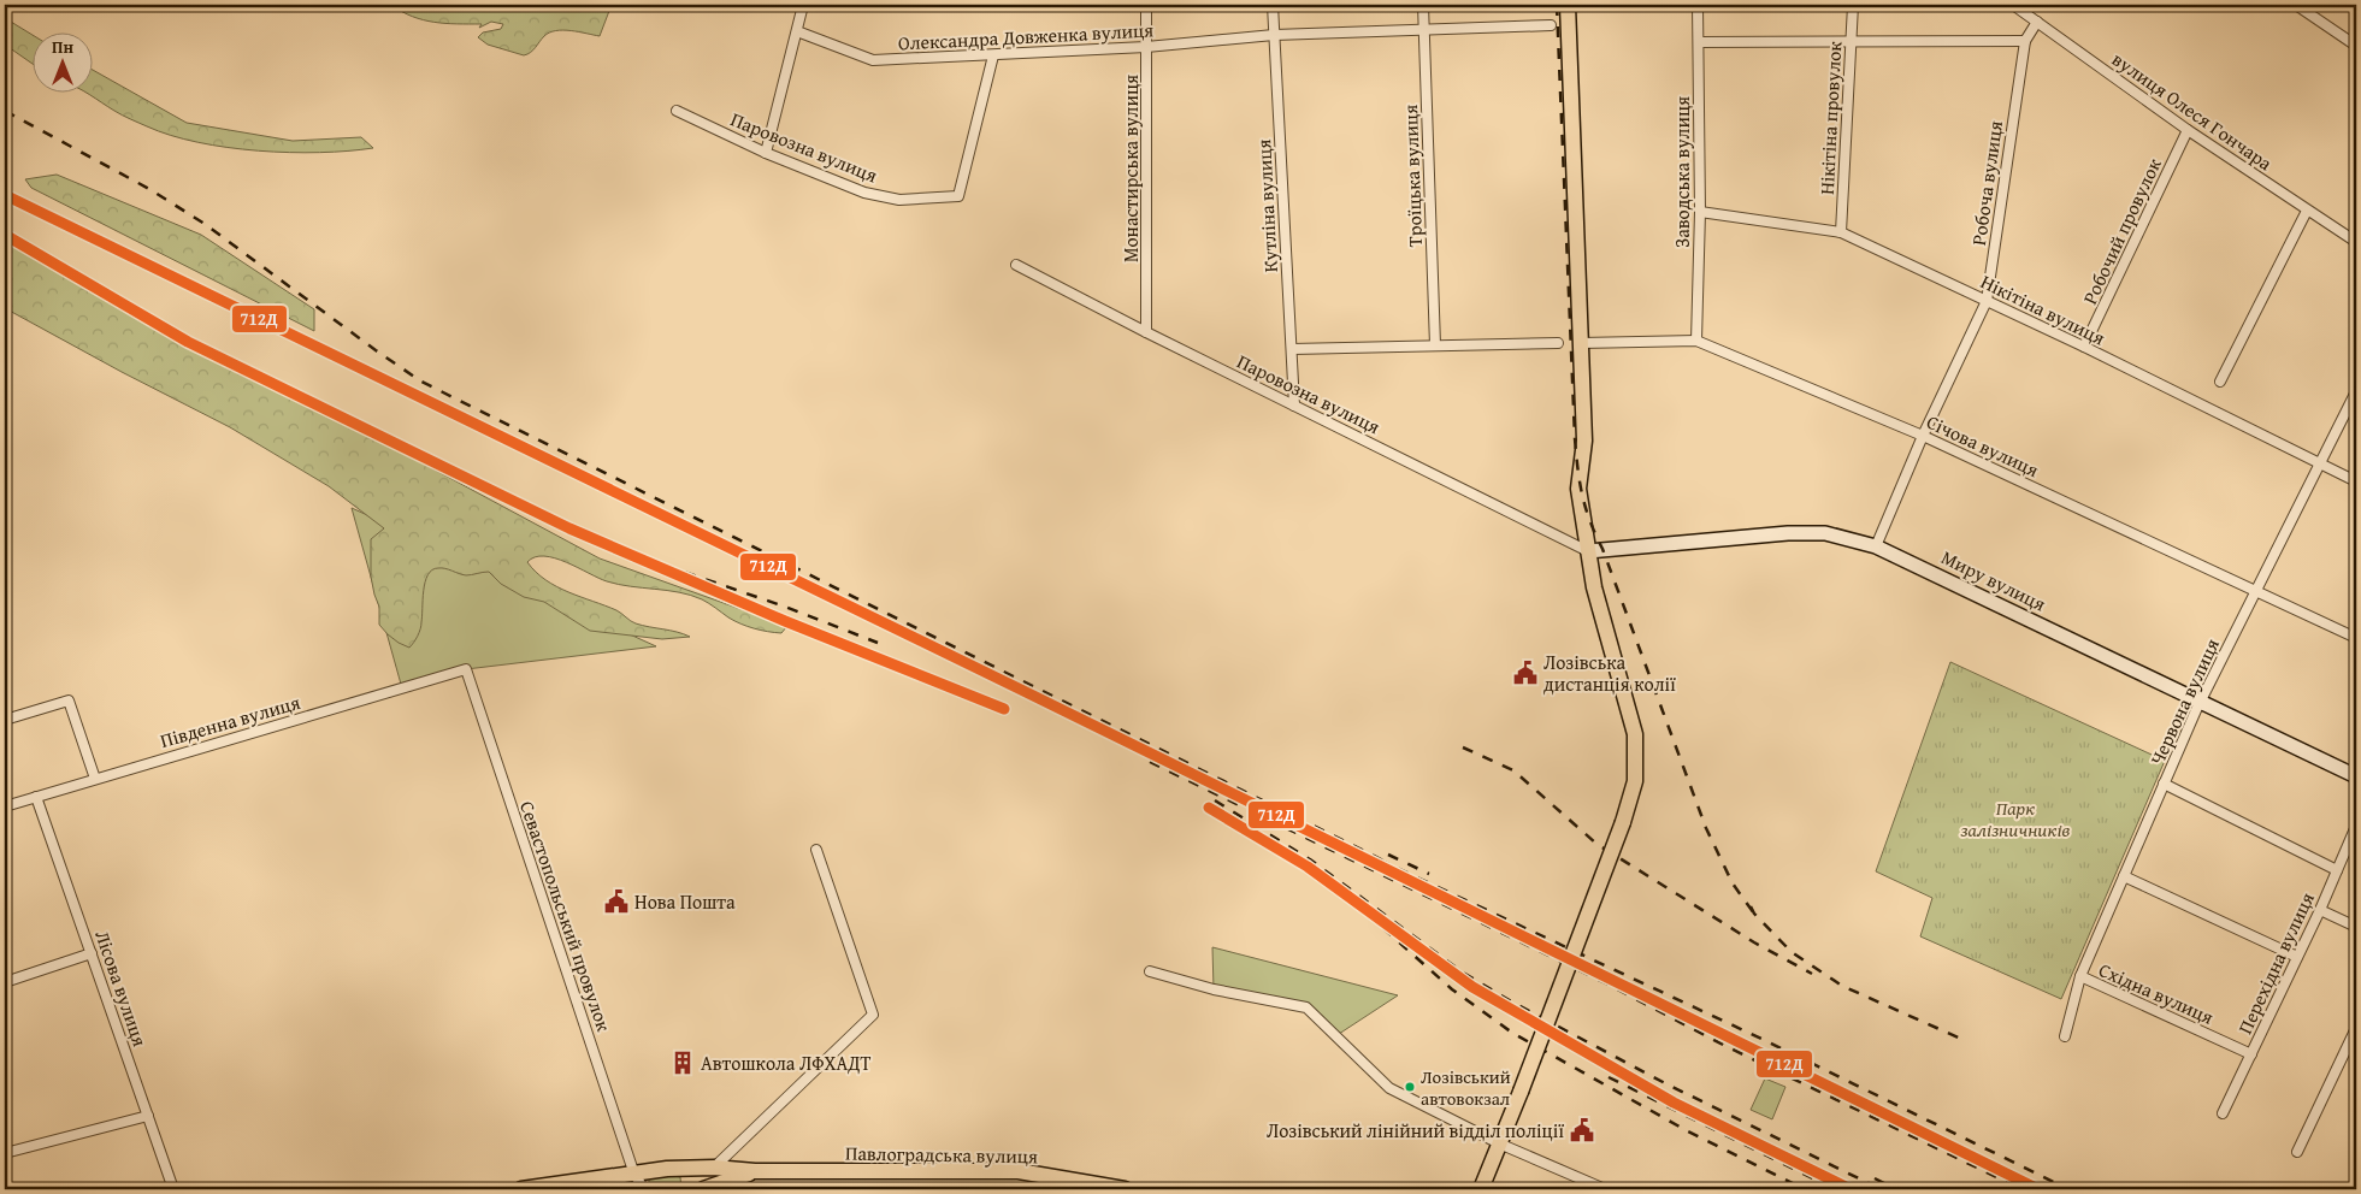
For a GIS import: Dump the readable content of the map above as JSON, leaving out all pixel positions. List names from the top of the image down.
{
  "streets": {
    "main road": ["Миру вулиця", "Павлоградська вулиця"],
    "street": [
      "Олександра Довженка вулиця",
      "вулиця Олеся Гончара",
      "Нікітіна провулок",
      "Паровозна вулиця",
      "Монастирська вулиця",
      "Заводська вулиця",
      "Троїцька вулиця",
      "Робоча вулиця",
      "Кутліна вулиця",
      "Робочий провулок",
      "Нікітіна вулиця",
      "Січова вулиця",
      "Червона вулиця",
      "Південна вулиця",
      "Севастопольський провулок",
      "Перехідна вулиця",
      "Лісова вулиця",
      "Східна вулиця"
    ]
  },
  "crossings": [
    ["Олександра Довженка вулиця", "Паровозна вулиця"],
    ["Олександра Довженка вулиця", "Монастирська вулиця"],
    ["Олександра Довженка вулиця", "Троїцька вулиця"],
    ["Олександра Довженка вулиця", "Кутліна вулиця"],
    ["вулиця Олеся Гончара", "Робоча вулиця"],
    ["вулиця Олеся Гончара", "Робочий провулок"],
    ["Нікітіна провулок", "Нікітіна вулиця"],
    ["Паровозна вулиця", "Монастирська вулиця"],
    ["Паровозна вулиця", "Кутліна вулиця"],
    ["Паровозна вулиця", "Миру вулиця"],
    ["Заводська вулиця", "Нікітіна вулиця"],
    ["Заводська вулиця", "Січова вулиця"],
    ["Робоча вулиця", "Нікітіна вулиця"],
    ["Робоча вулиця", "Січова вулиця"],
    ["Робоча вулиця", "Миру вулиця"],
    ["Робочий провулок", "Нікітіна вулиця"],
    ["Нікітіна вулиця", "Червона вулиця"],
    ["Січова вулиця", "Червона вулиця"],
    ["Миру вулиця", "Червона вулиця"],
    ["Червона вулиця", "Східна вулиця"],
    ["Південна вулиця", "Севастопольський провулок"],
    ["Південна вулиця", "Лісова вулиця"],
    ["Севастопольський провулок", "Павлоградська вулиця"],
    ["Перехідна вулиця", "Східна вулиця"]
  ],
  "parks": ["Парк залізничників"],
  "places": {
    "public building": ["Лозівська дистанція колії", "Нова Пошта", "Лозівський лінійний відділ поліції"],
    "building": ["Автошкола ЛФХАДТ"],
    "other": ["Лозівський автовокзал"]
  },
  "lines": ["transit line 712Д"],
  "north": "top"
}
